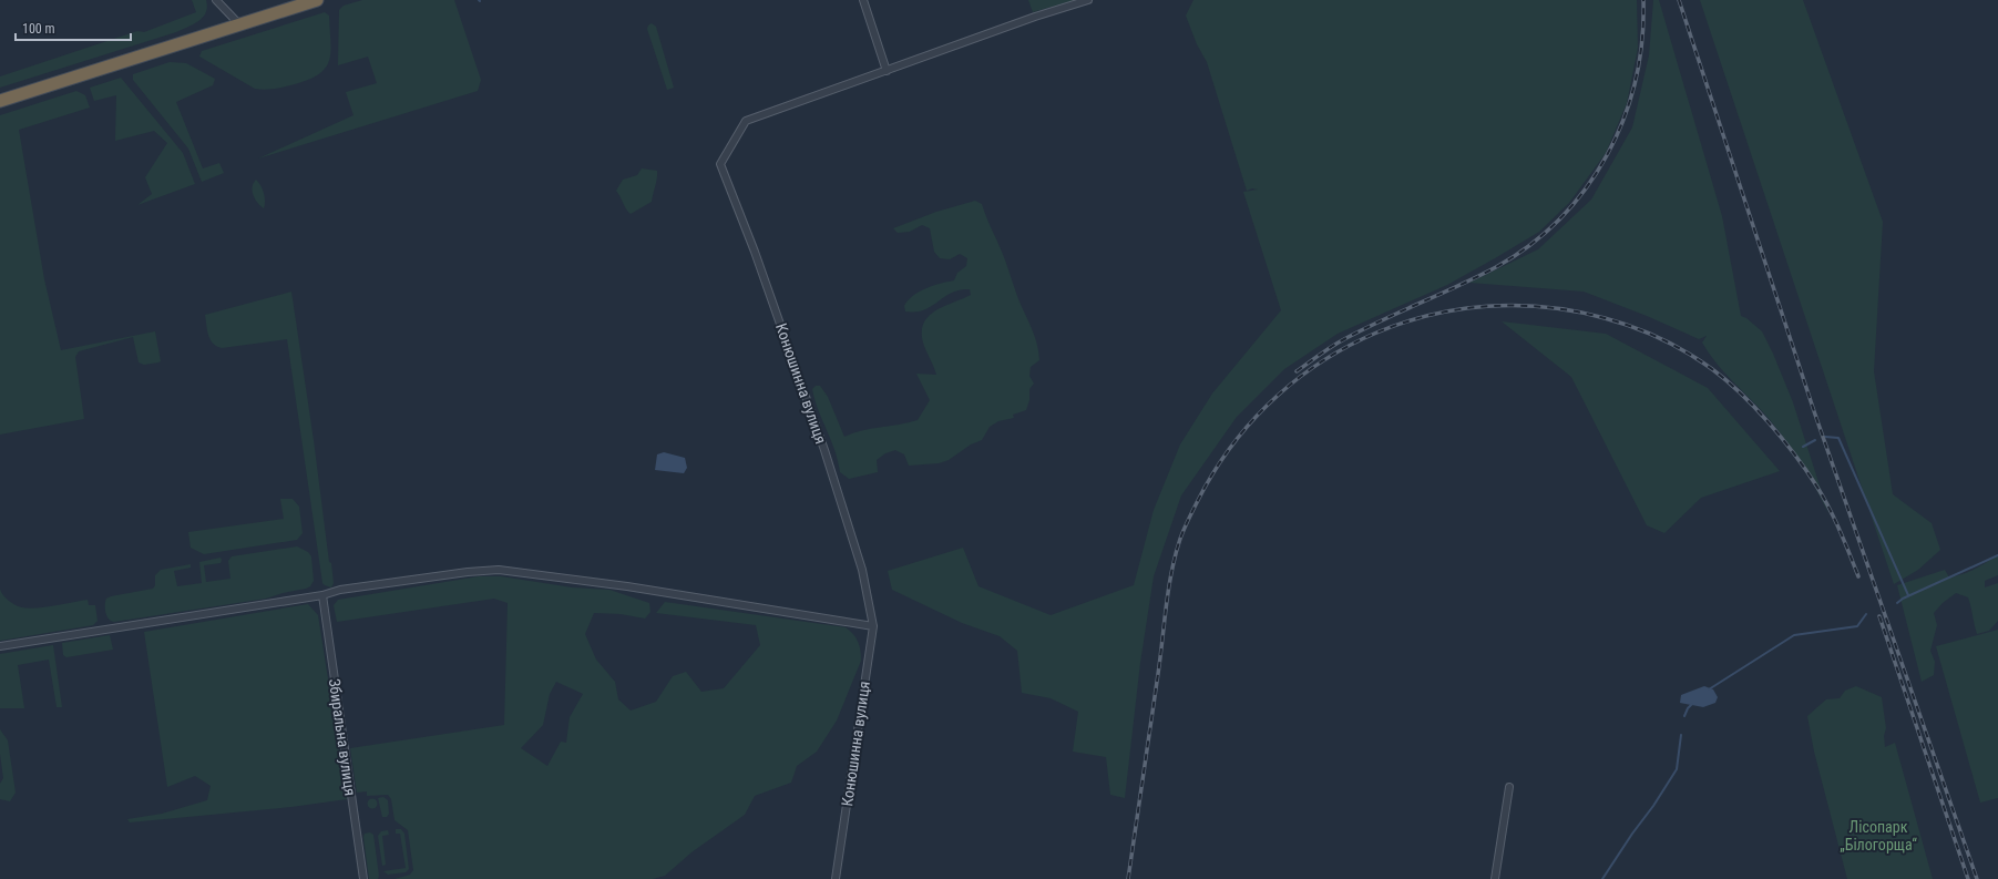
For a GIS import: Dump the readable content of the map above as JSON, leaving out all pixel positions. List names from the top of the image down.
{
  "streets": {
    "street": ["Конюшинна вулиця", "Збиральна вулиця"]
  },
  "parks": ["Лісопарк „Білогорща“"],
  "scale_bar": "100 m"
}
